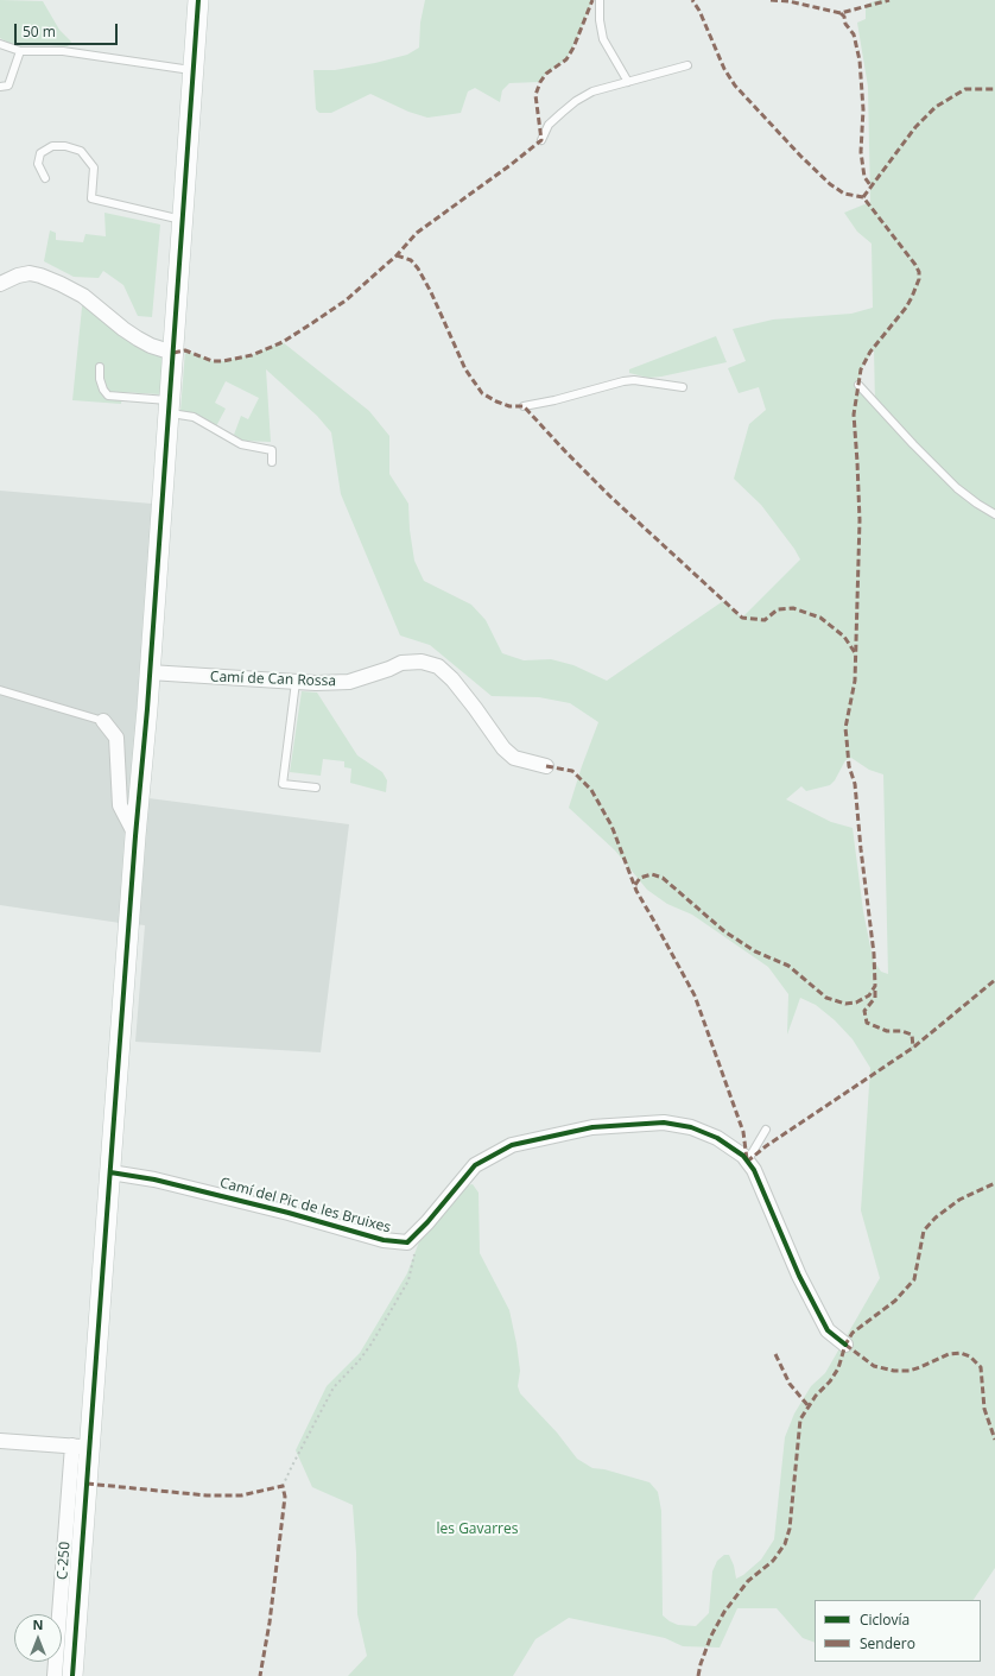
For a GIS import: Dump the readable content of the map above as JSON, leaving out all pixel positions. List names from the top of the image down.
{
  "streets": {
    "main road": ["C-250"],
    "street": ["Camí de Can Rossa", "Camí del Pic de les Bruixes"]
  },
  "crossings": [
    ["Camí de Can Rossa", "C-250"],
    ["Camí del Pic de les Bruixes", "C-250"]
  ],
  "parks": ["les Gavarres"],
  "legend": ["Ciclovía", "Sendero"],
  "scale_bar": "50 m",
  "north": "top"
}
